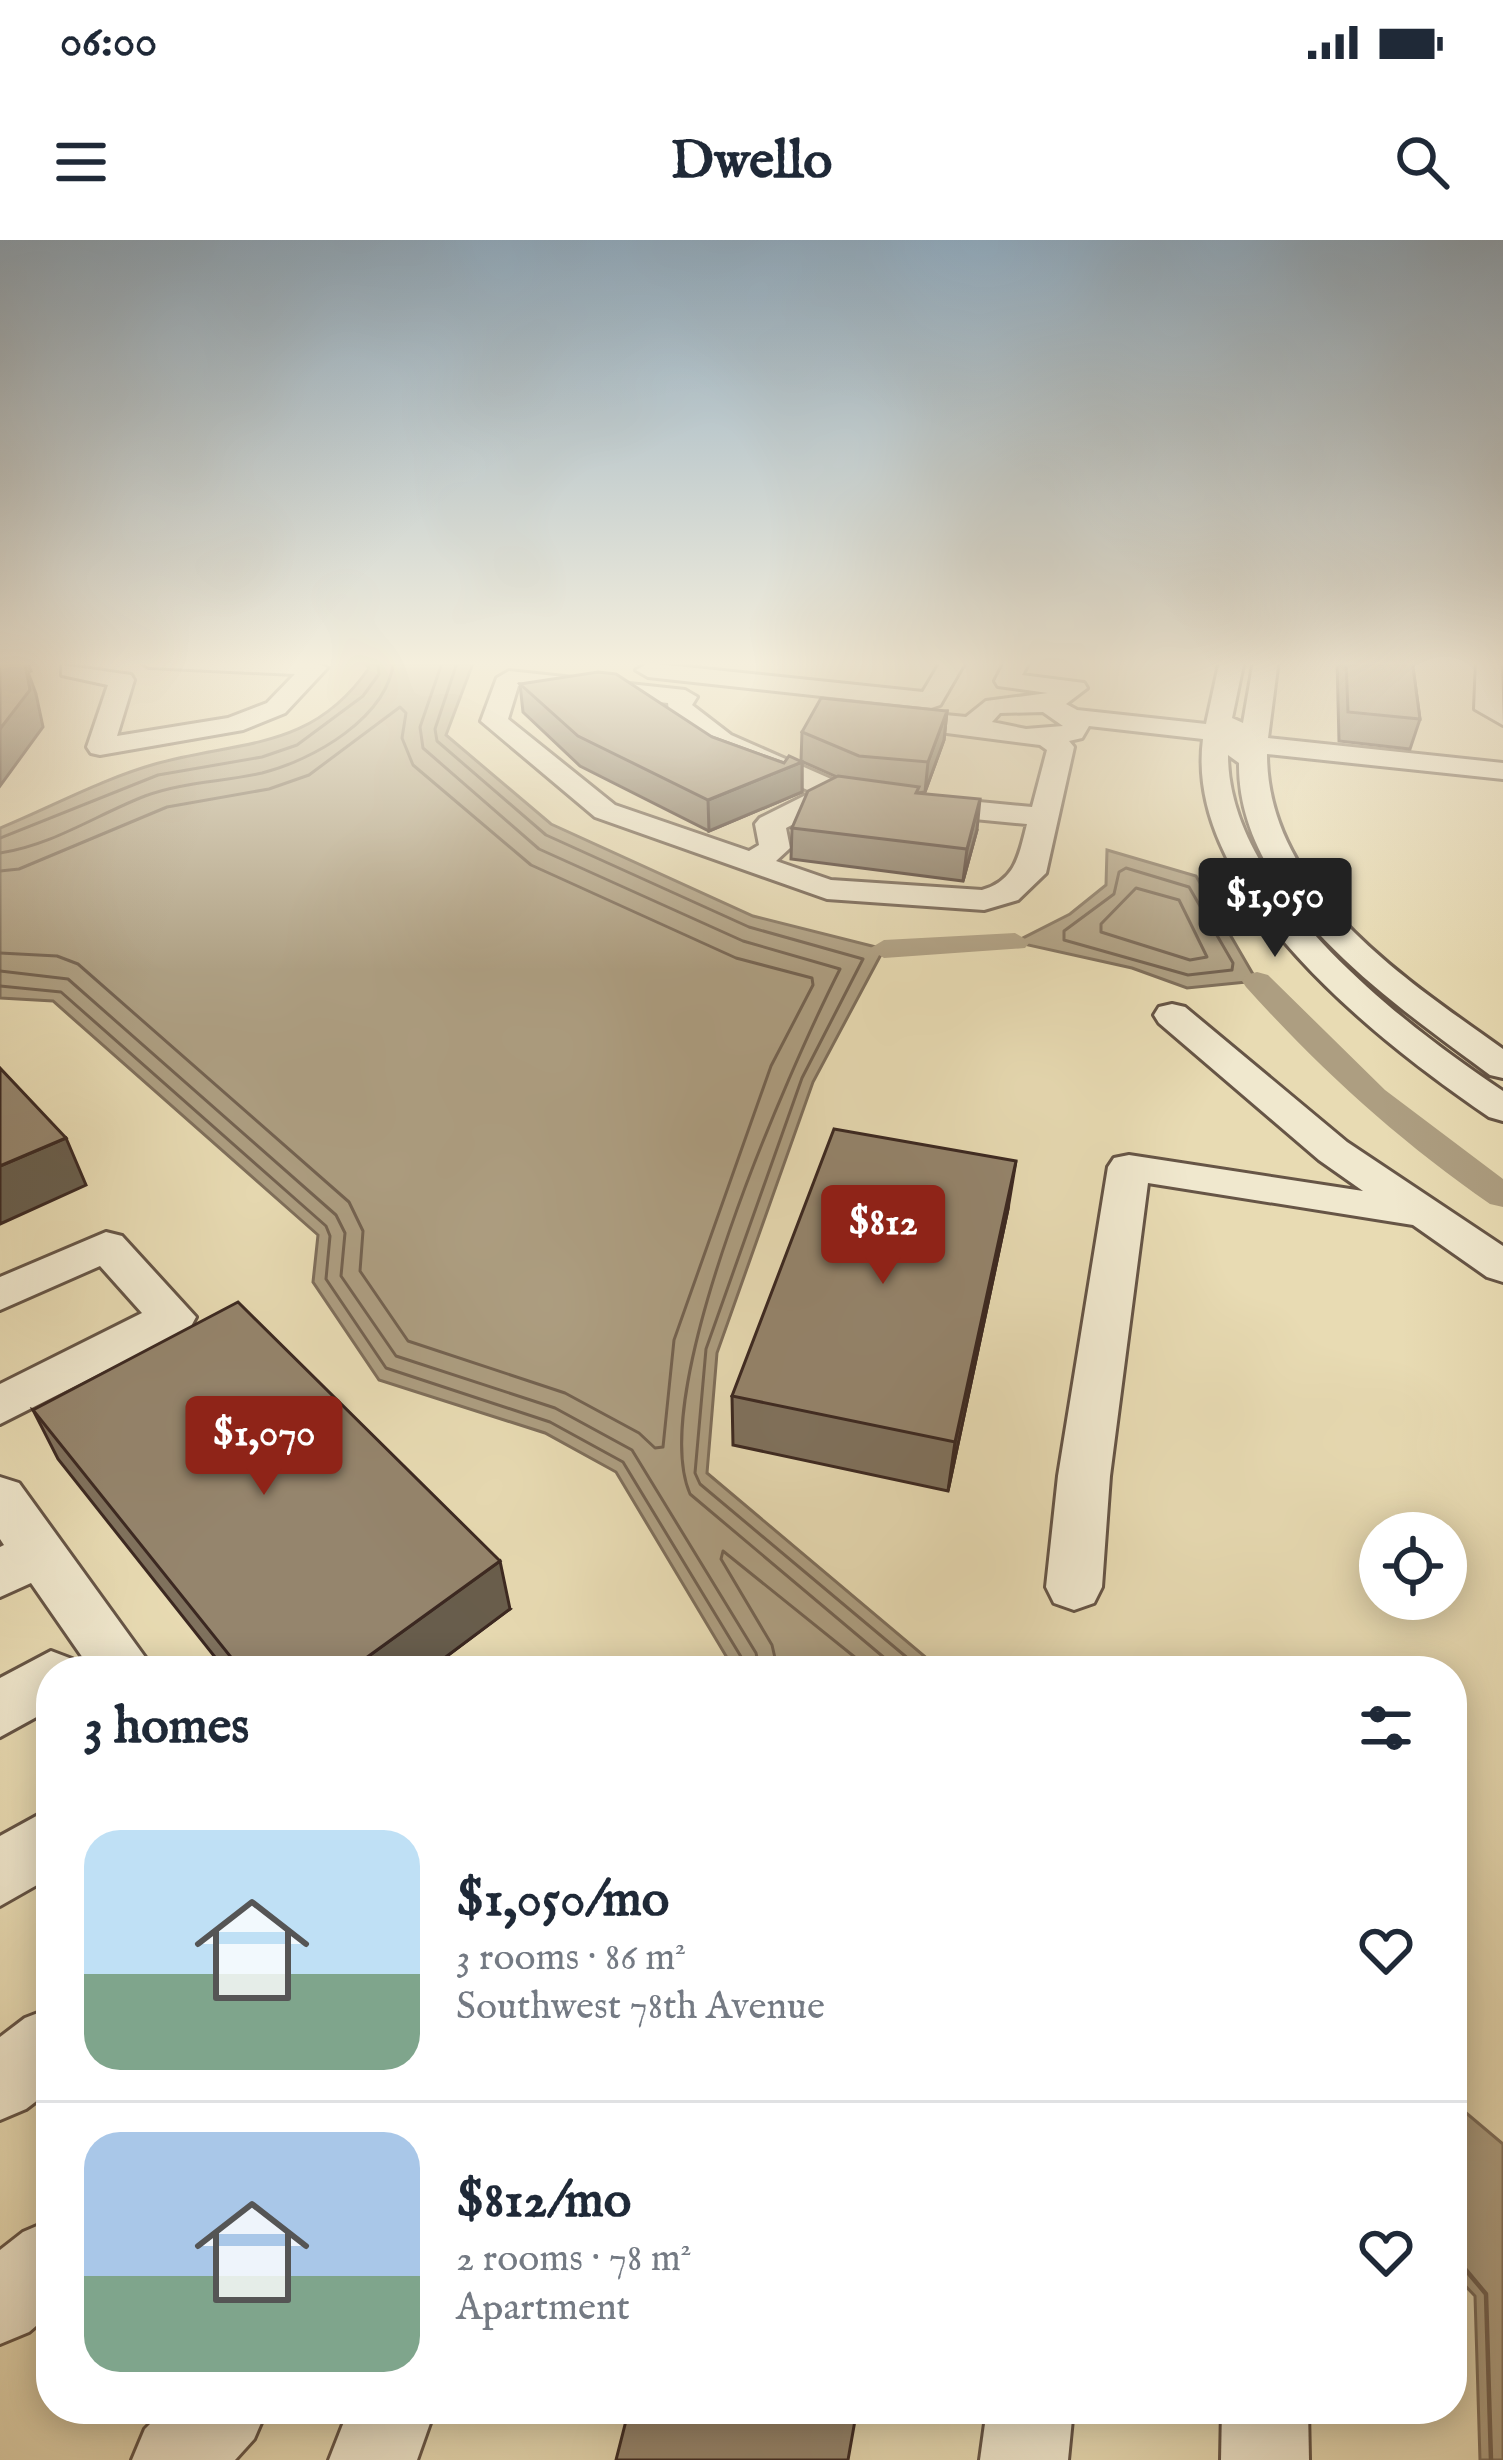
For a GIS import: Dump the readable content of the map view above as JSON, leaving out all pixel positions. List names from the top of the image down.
{
  "page": {
    "status": "06:00",
    "header": "Dwello",
    "price": ["$1,050", "$812", "$1,070"],
    "heading": "3 homes",
    "list": [
      {
        "name": "$1,050/mo",
        "note": "3 rooms · 86 m² · Southwest 78th Avenue"
      },
      {
        "name": "$812/mo",
        "note": "2 rooms · 78 m² · Apartment"
      }
    ]
  }
}
